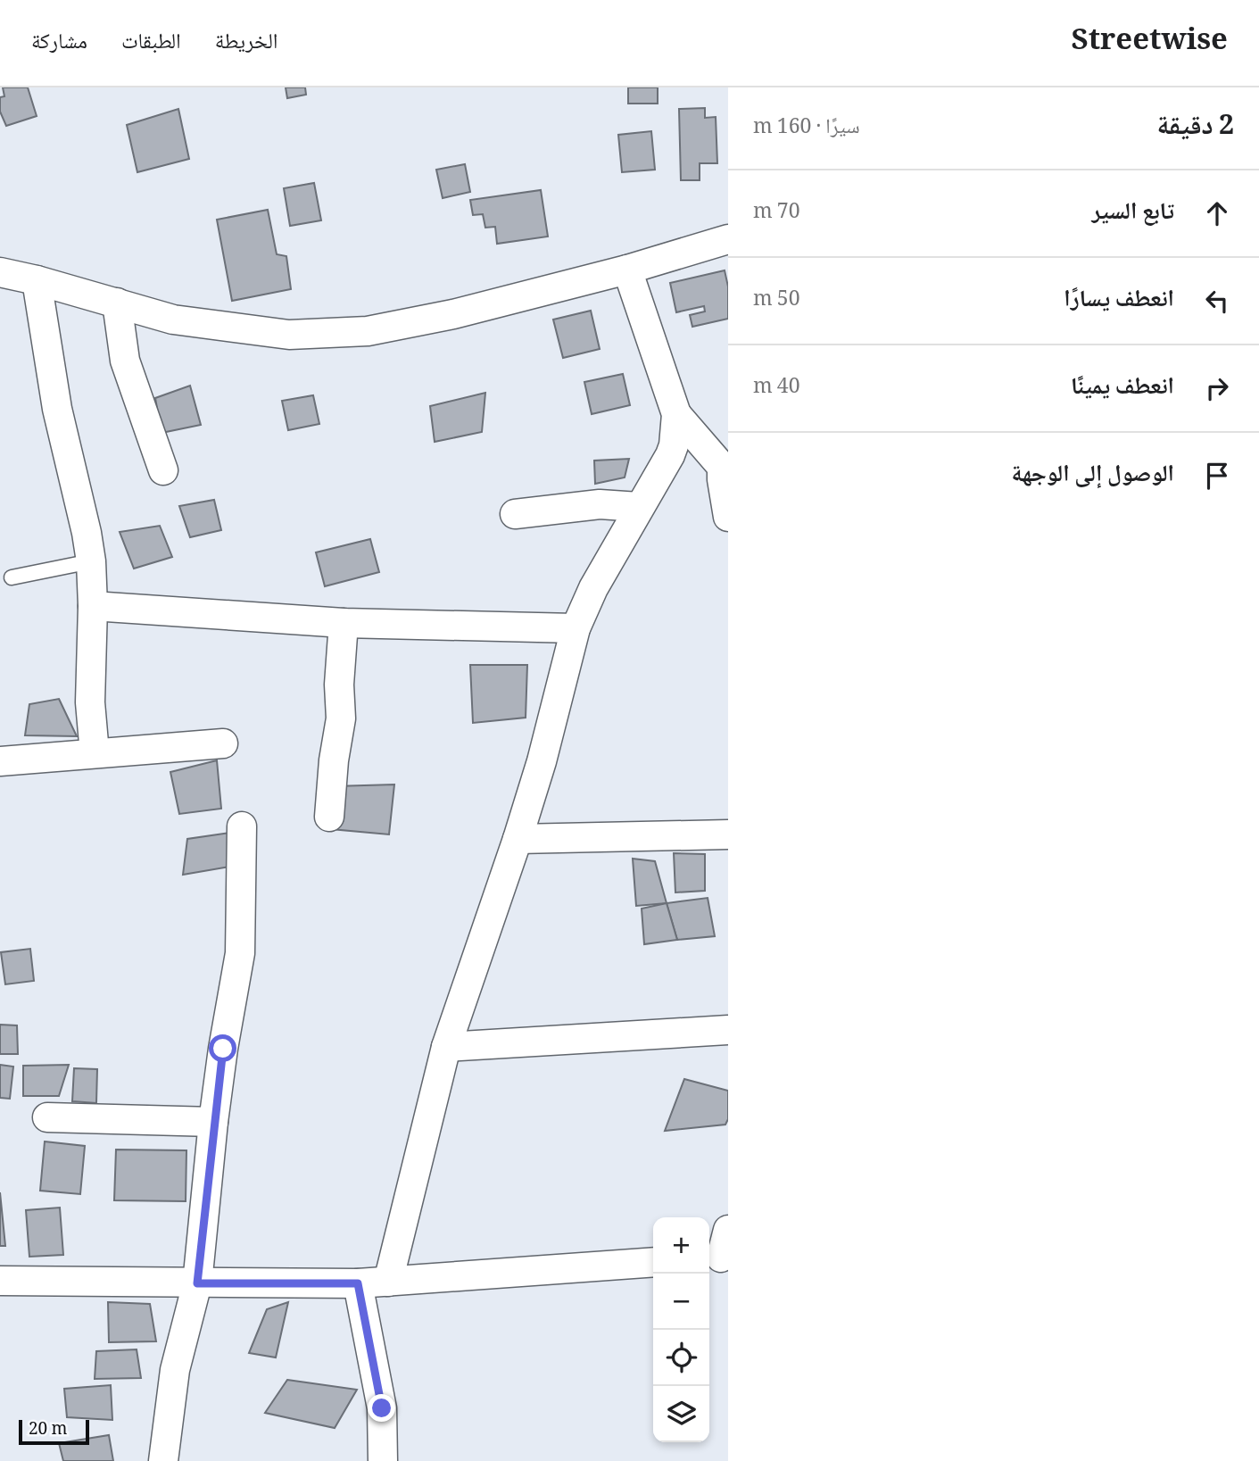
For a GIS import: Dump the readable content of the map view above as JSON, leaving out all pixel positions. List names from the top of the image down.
{
  "scale_bar": "20 m",
  "page": {
    "header": "Streetwise",
    "nav": ["الخريطة", "الطبقات", "مشاركة"],
    "heading": ["2 دقيقة", "سيرًا · 160 m"],
    "list": [
      ["تابع السير", "70 m"],
      ["انعطف يسارًا", "50 m"],
      ["انعطف يمينًا", "40 m"],
      "الوصول إلى الوجهة"
    ],
    "map_buttons": ["+", "−"],
    "scale": "20 m"
  }
}
